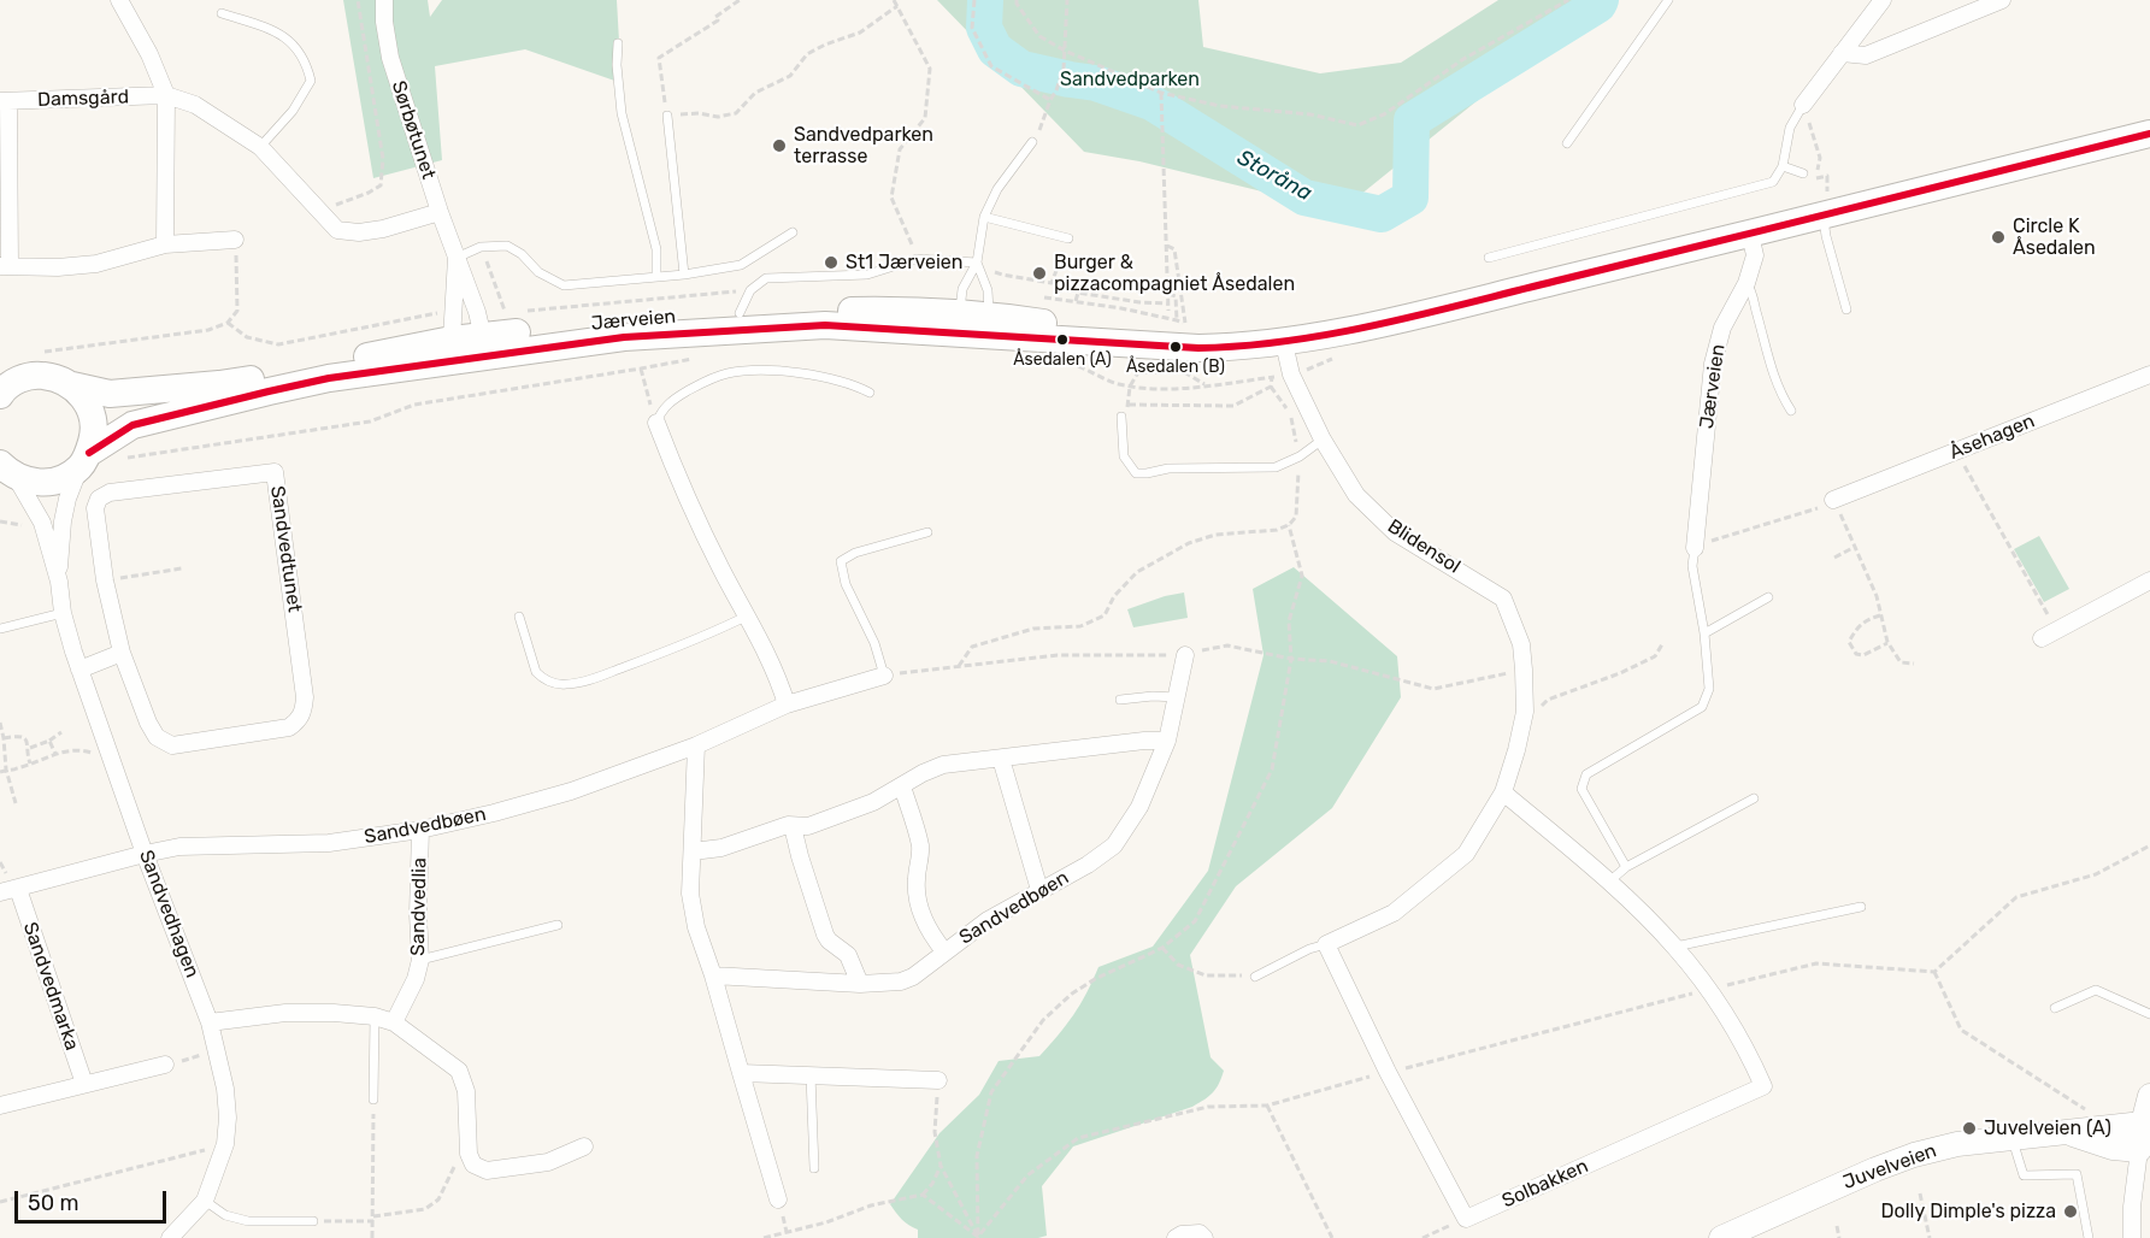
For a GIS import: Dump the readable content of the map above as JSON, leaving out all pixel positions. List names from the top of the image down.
{
  "streets": {
    "main road": ["Jærveien"],
    "street": [
      "Damsgård",
      "Sørbøtunet",
      "Åsehagen",
      "Blidensol",
      "Sandvedtunet",
      "Sandvedbøen",
      "Sandvedlia",
      "Sandvedhagen",
      "Sandvedmarka",
      "Juvelveien",
      "Solbakken"
    ]
  },
  "crossings": [
    ["Damsgård", "Sørbøtunet"],
    ["Sørbøtunet", "Jærveien"],
    ["Jærveien", "Blidensol"],
    ["Jærveien", "Sandvedhagen"],
    ["Sandvedbøen", "Sandvedlia"],
    ["Sandvedbøen", "Sandvedhagen"]
  ],
  "water": ["Storåna"],
  "parks": ["Sandvedparken"],
  "places": [
    "Sandvedparken terrasse",
    "Circle K Åsedalen",
    "St1 Jærveien",
    "Burger & pizzacompagniet Åsedalen",
    "Åsedalen (A)",
    "Åsedalen (B)",
    "Juvelveien (A)",
    "Dolly Dimple's pizza"
  ],
  "scale_bar": "50 m"
}
